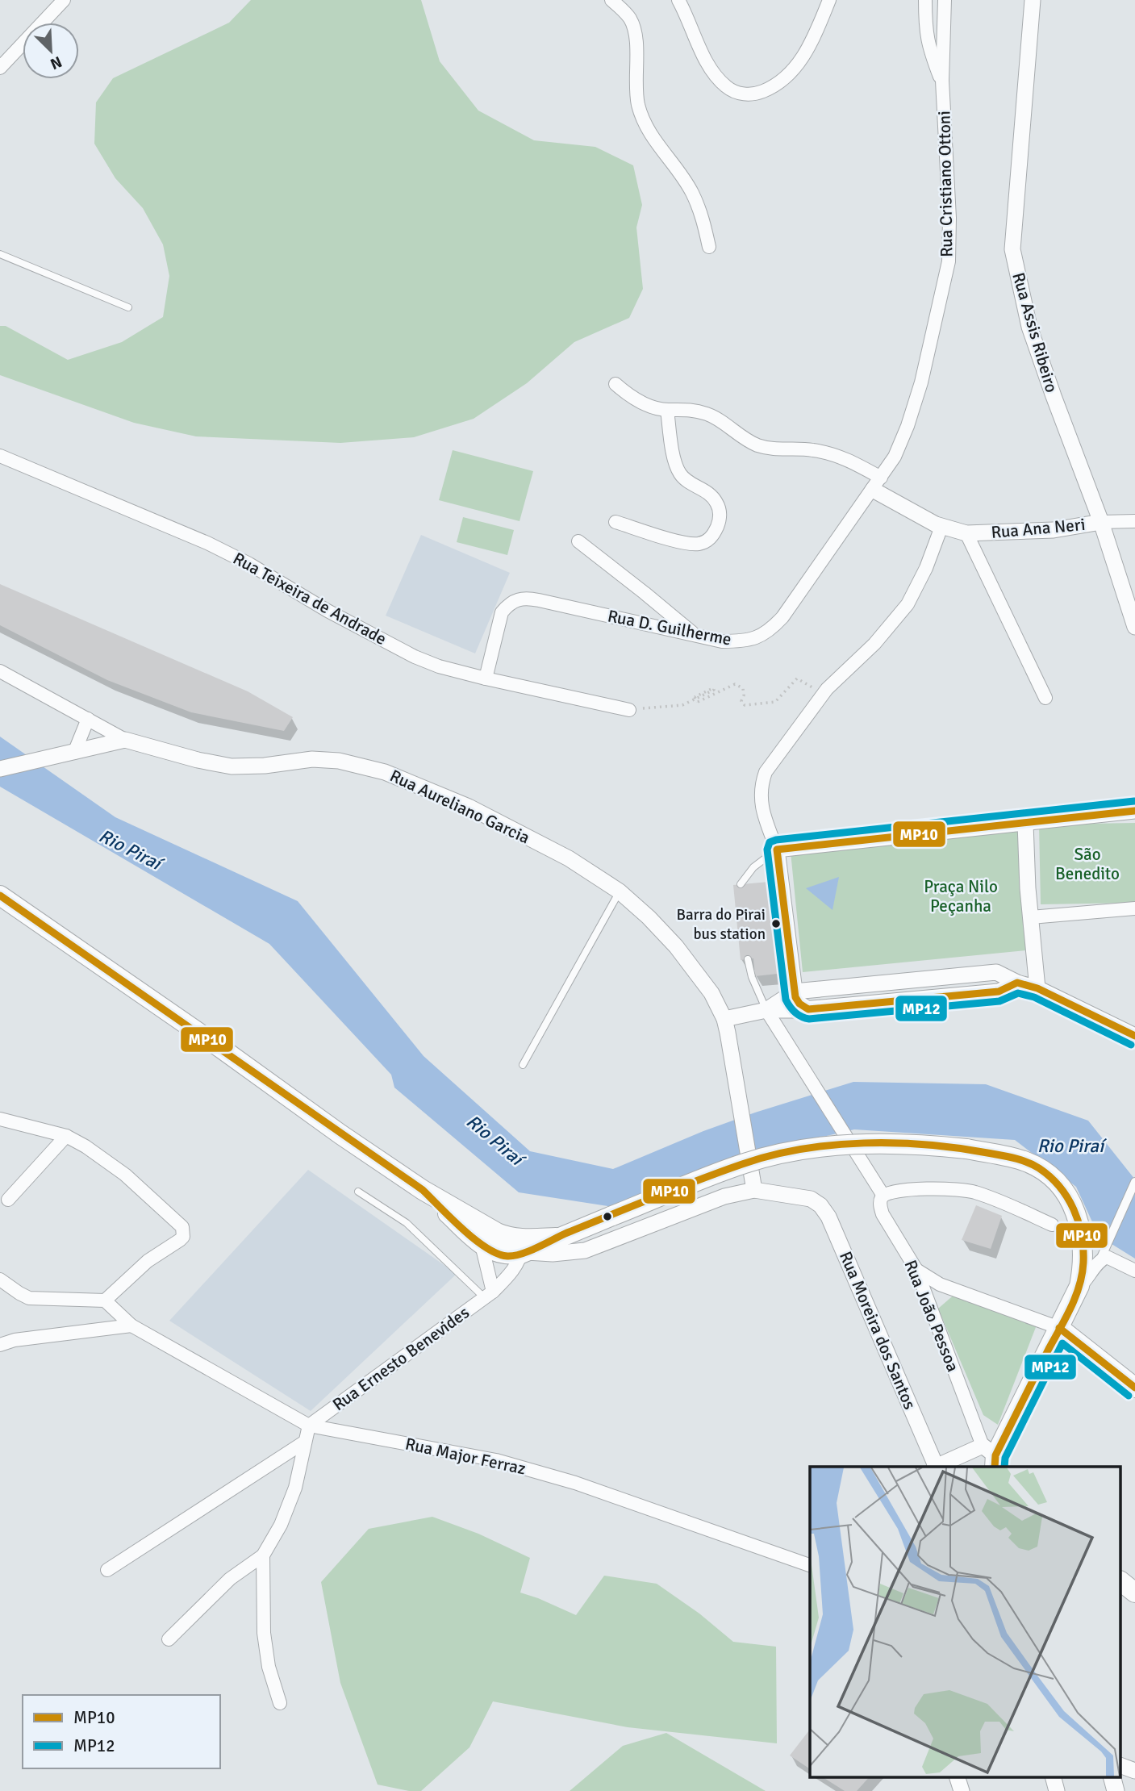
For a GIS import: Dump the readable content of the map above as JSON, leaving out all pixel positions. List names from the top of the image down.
{
  "streets": {
    "street": [
      "Rua Cristiano Ottoni",
      "Rua Assis Ribeiro",
      "Rua Ana Neri",
      "Rua Teixeira de Andrade",
      "Rua D. Guilherme",
      "Rua Aureliano Garcia",
      "Rua João Pessoa",
      "Rua Moreira dos Santos",
      "Rua Ernesto Benevides",
      "Rua Major Ferraz"
    ]
  },
  "crossings": [
    ["Rua Cristiano Ottoni", "Rua Ana Neri"],
    ["Rua Cristiano Ottoni", "Rua D. Guilherme"],
    ["Rua Assis Ribeiro", "Rua Ana Neri"],
    ["Rua Ana Neri", "Rua D. Guilherme"],
    ["Rua Teixeira de Andrade", "Rua D. Guilherme"],
    ["Rua Aureliano Garcia", "Rua Moreira dos Santos"],
    ["Rua Ernesto Benevides", "Rua Major Ferraz"]
  ],
  "water": ["Rio Piraí"],
  "parks": ["São Benedito", "Praça Nilo Peçanha"],
  "places": ["Barra do Pirai bus station"],
  "lines": ["transit line MP12", "transit line MP10"],
  "legend": ["MP10", "MP12"],
  "north": "bottom right"
}
